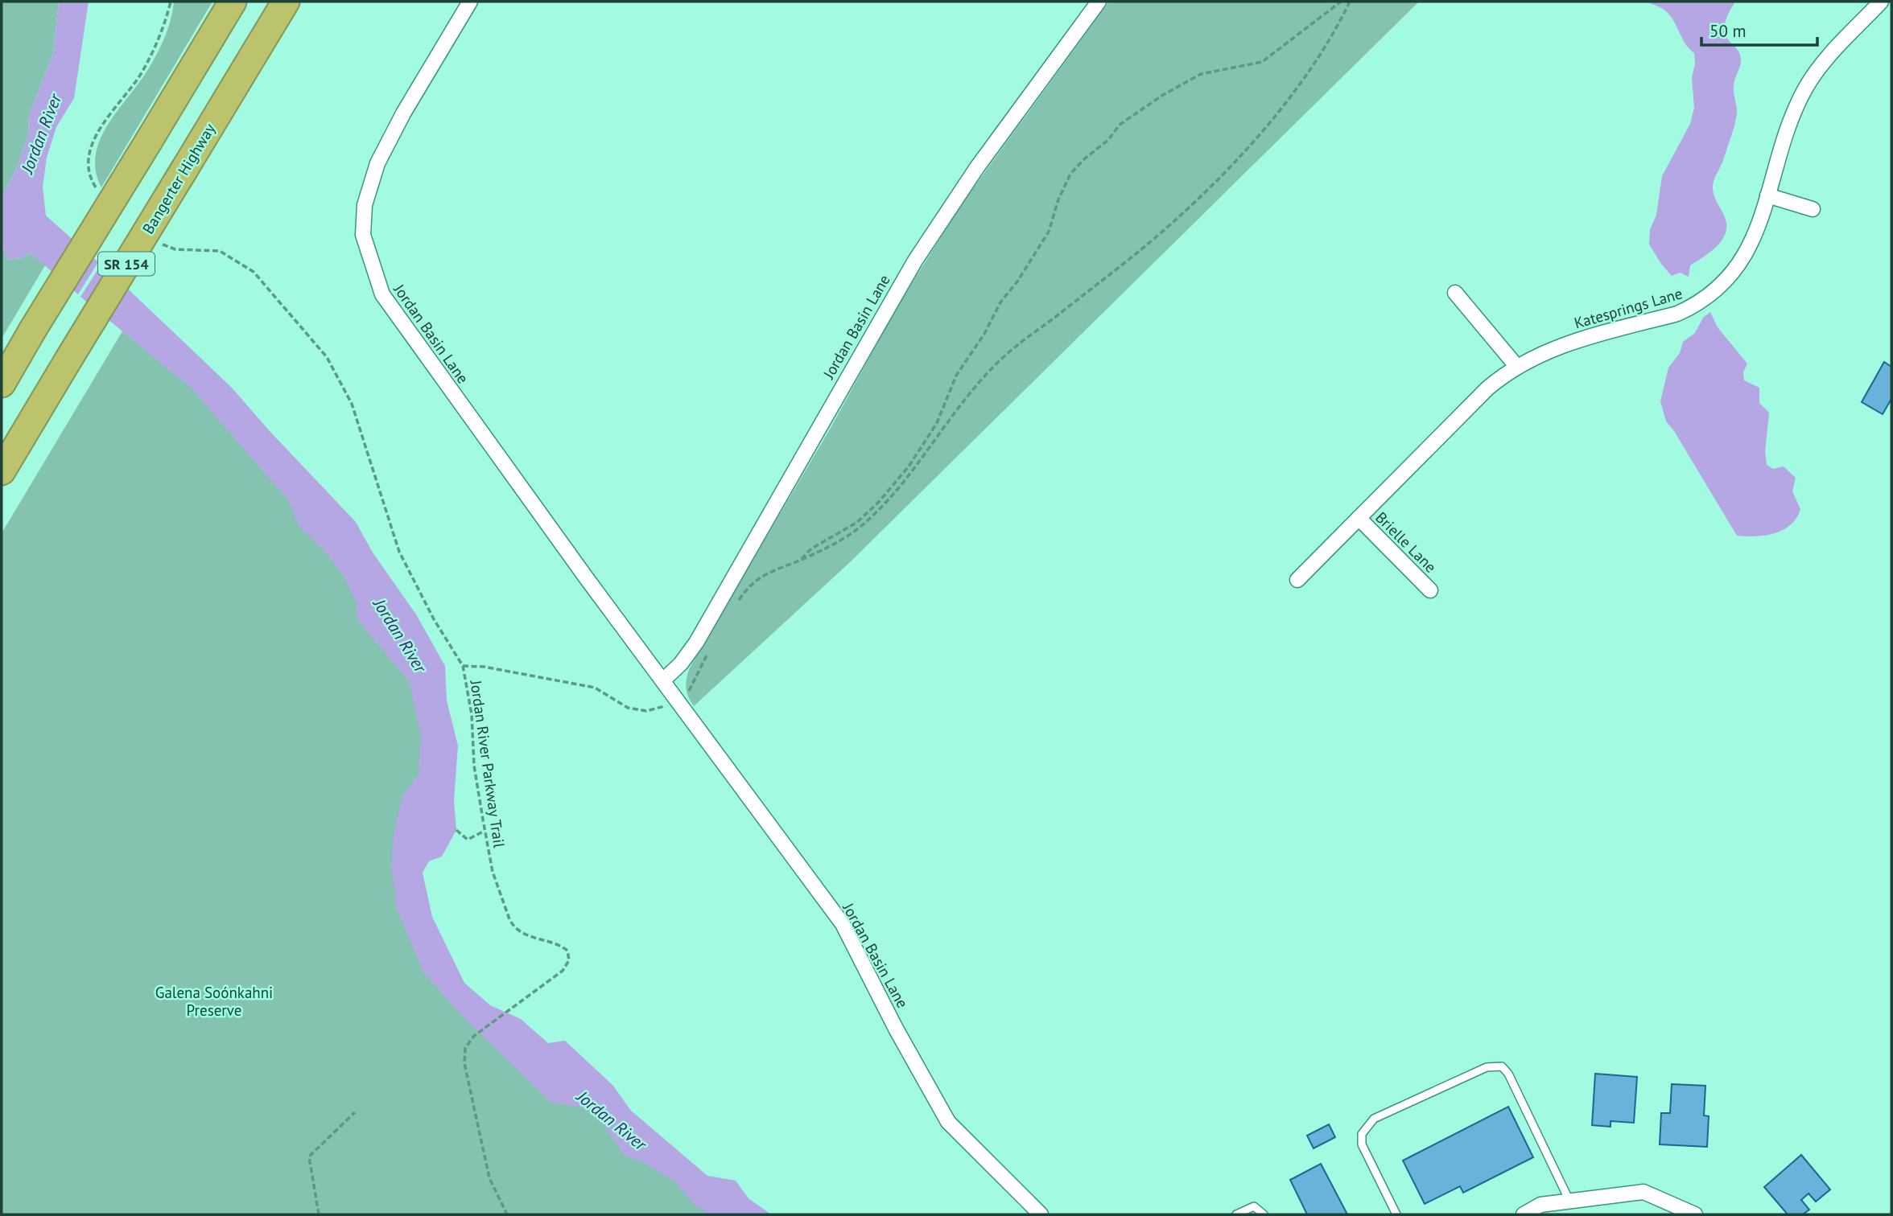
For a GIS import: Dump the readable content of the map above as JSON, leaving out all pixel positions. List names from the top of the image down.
{
  "streets": {
    "highway": ["Bangerter Highway", "SR 154"],
    "street": ["Katesprings Lane", "Jordan Basin Lane", "Brielle Lane"],
    "path": ["Jordan River Parkway Trail"]
  },
  "crossings": [
    ["Katesprings Lane", "Brielle Lane"]
  ],
  "water": ["Jordan River"],
  "parks": ["Galena Soónkahni Preserve"],
  "scale_bar": "50 m"
}
